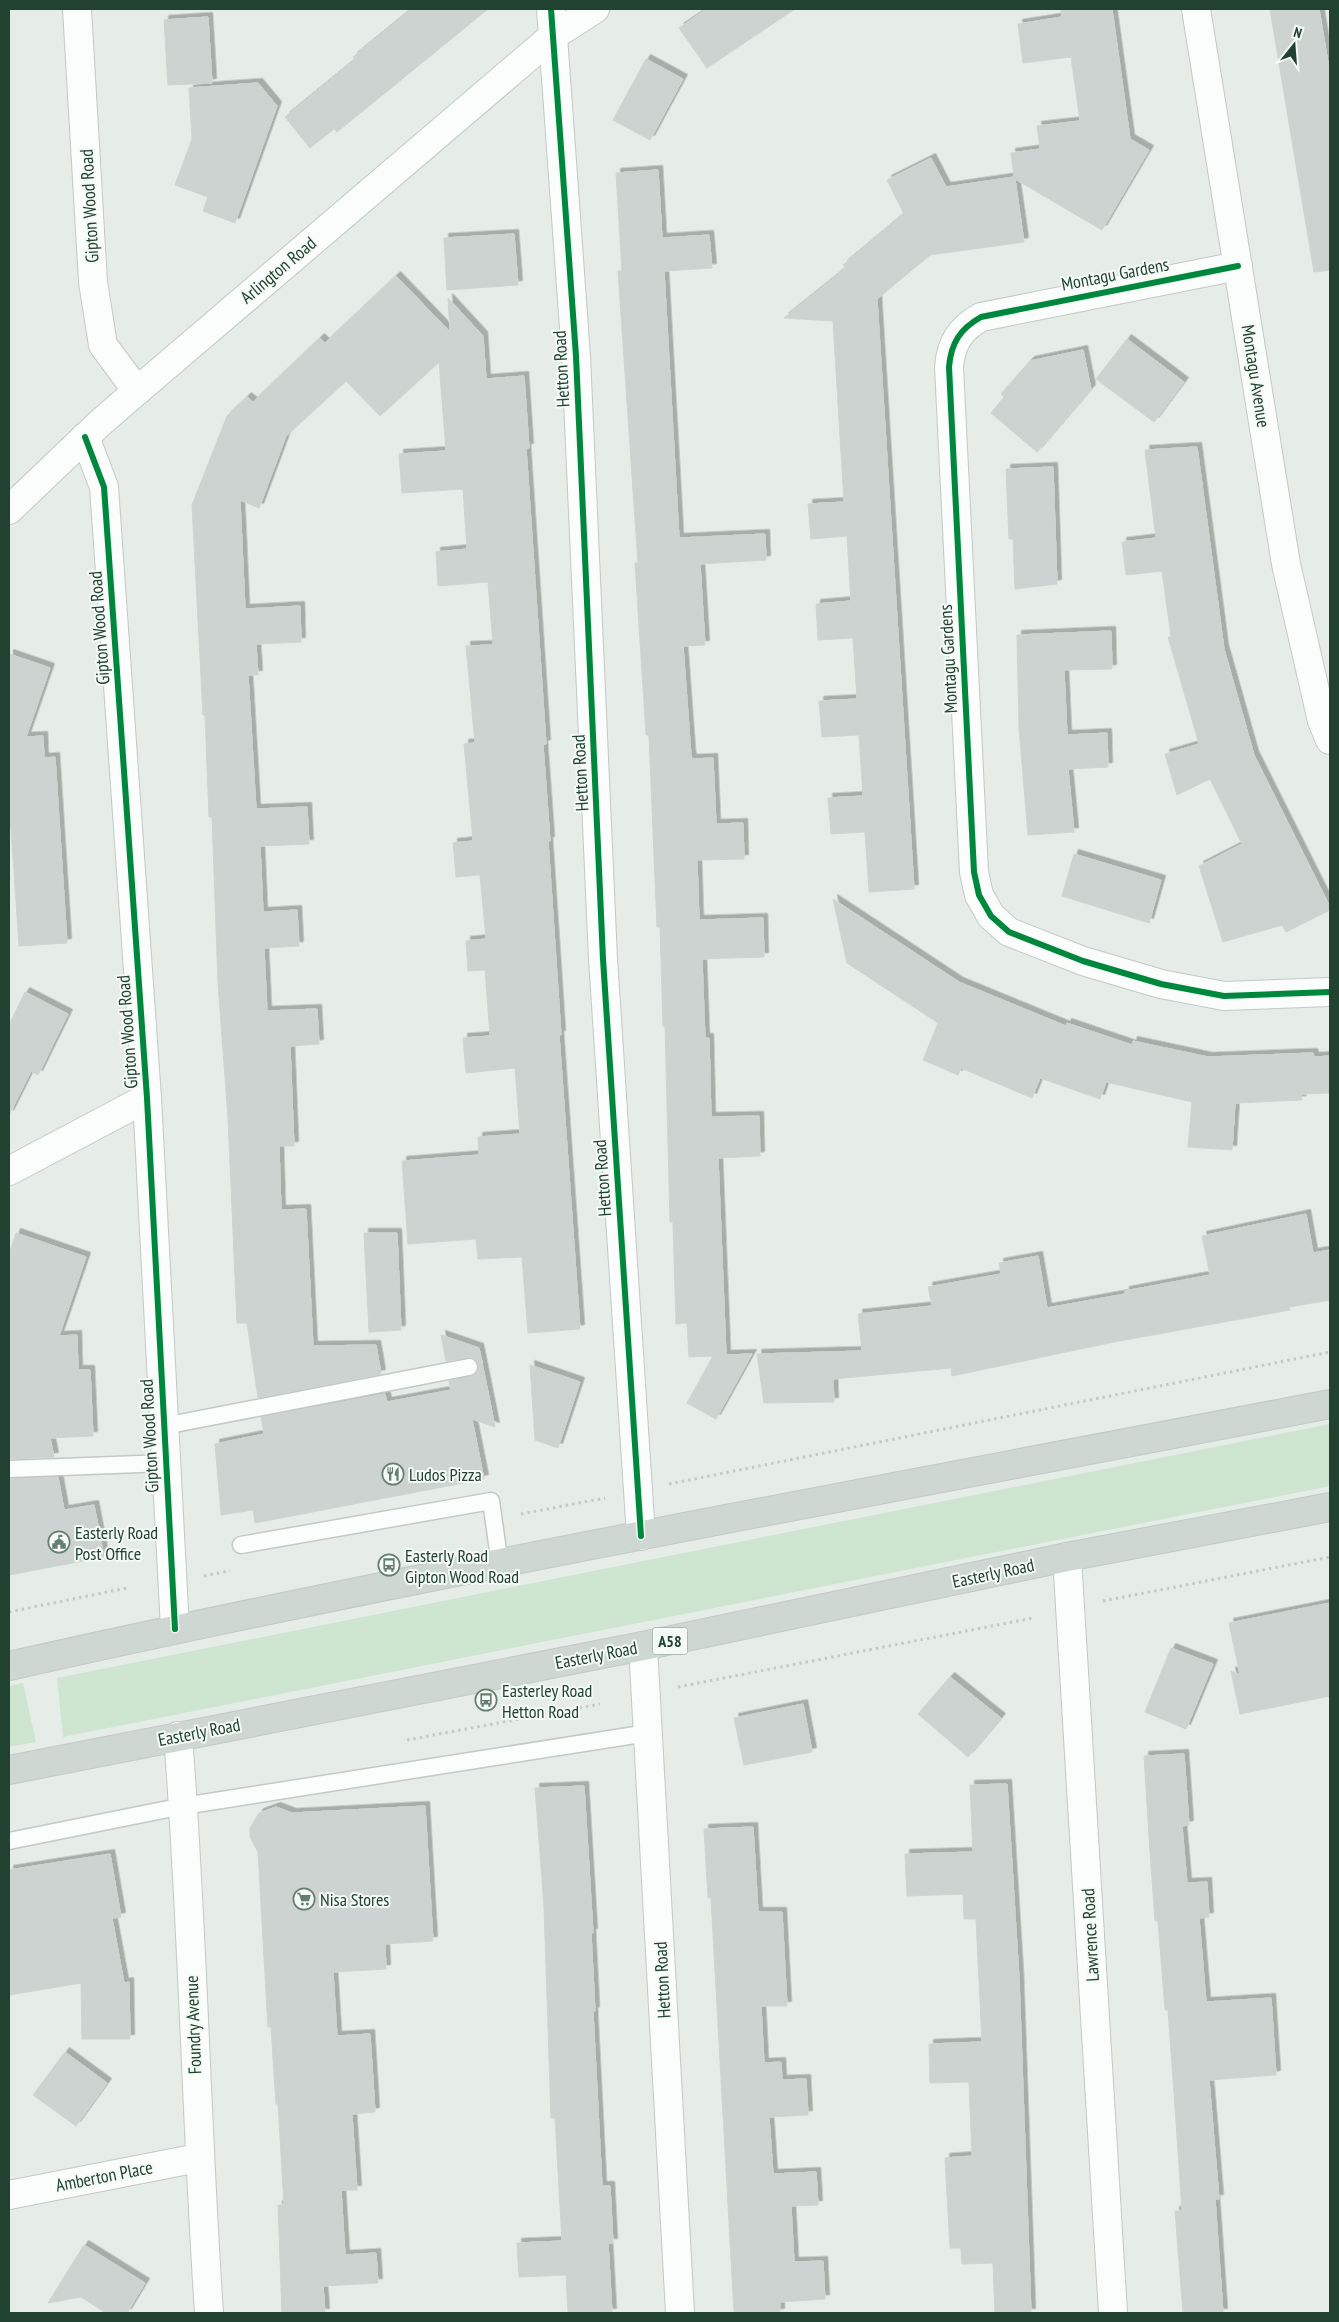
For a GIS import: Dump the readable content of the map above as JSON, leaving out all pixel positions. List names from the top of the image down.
{
  "streets": {
    "main road": ["Easterly Road", "A58"],
    "street": [
      "Gipton Wood Road",
      "Arlington Road",
      "Montagu Gardens",
      "Hetton Road",
      "Montagu Avenue",
      "Lawrence Road",
      "Foundry Avenue",
      "Amberton Place"
    ]
  },
  "crossings": [
    ["Gipton Wood Road", "Arlington Road"],
    ["Arlington Road", "Hetton Road"],
    ["Montagu Gardens", "Montagu Avenue"],
    ["Hetton Road", "Easterly Road"],
    ["Easterly Road", "Lawrence Road"],
    ["Easterly Road", "Foundry Avenue"],
    ["Foundry Avenue", "Amberton Place"]
  ],
  "places": {
    "restaurant": ["Ludos Pizza"],
    "public building": ["Easterly Road Post Office"],
    "bus stop": ["Easterly Road Gipton Wood Road", "Easterley Road Hetton Road"],
    "supermarket": ["Nisa Stores"]
  },
  "north": "top"
}
